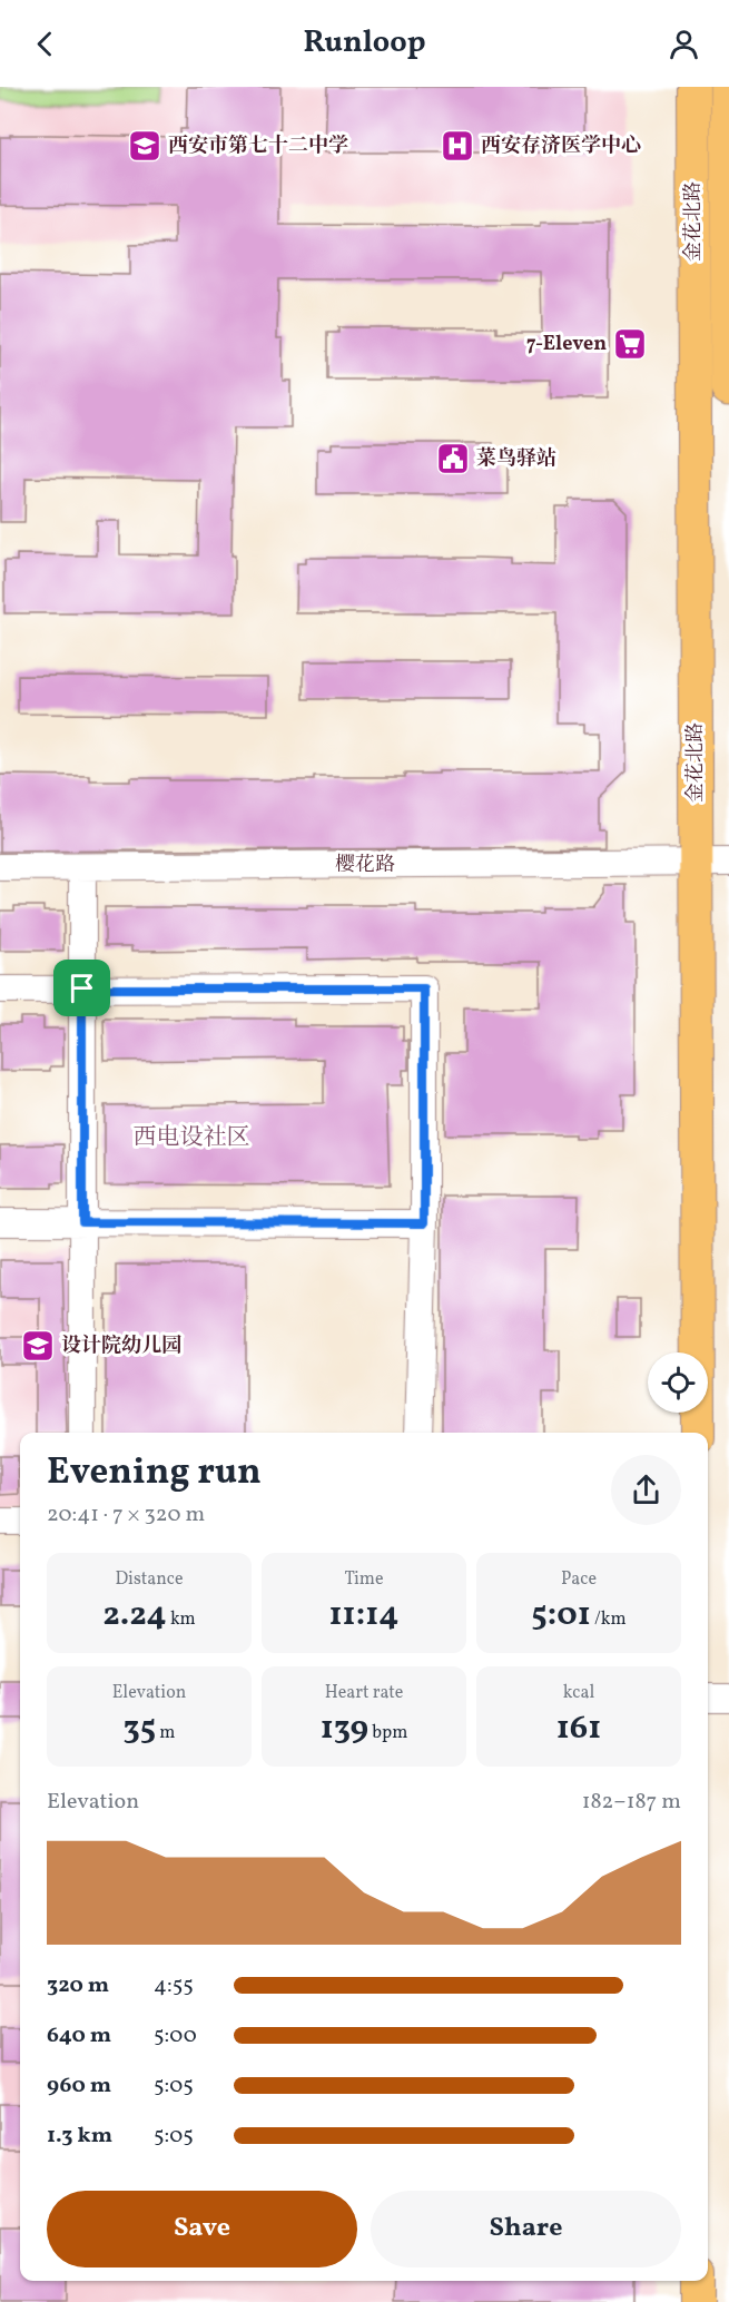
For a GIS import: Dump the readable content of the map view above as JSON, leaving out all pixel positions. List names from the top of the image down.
{
  "streets": {
    "main road": ["金花北路"],
    "street": ["樱花路"]
  },
  "crossings": [
    ["金花北路", "樱花路"]
  ],
  "districts": ["西电设社区"],
  "places": {
    "school or university": ["西安市第七十二中学", "设计院幼儿园"],
    "hospital": ["西安存济医学中心"],
    "supermarket": ["7-Eleven"],
    "public building": ["菜鸟驿站"]
  },
  "page": {
    "header": "Runloop",
    "heading": ["Evening run", "20:41 · 7 × 320 m"],
    "stats": [
      ["Distance", "2.24 km"],
      ["Time", "11:14"],
      ["Pace", "5:01 /km"],
      ["Elevation", "35 m"],
      ["Heart rate", "139 bpm"],
      ["kcal", "161"]
    ],
    "chart": ["Elevation", "182–187 m"],
    "list": [
      {
        "name": "320 m",
        "note": "4:55"
      },
      {
        "name": "640 m",
        "note": "5:00"
      },
      {
        "name": "960 m",
        "note": "5:05"
      },
      {
        "name": "1.3 km",
        "note": "5:05"
      }
    ],
    "buttons": ["Save", "Share"]
  }
}
